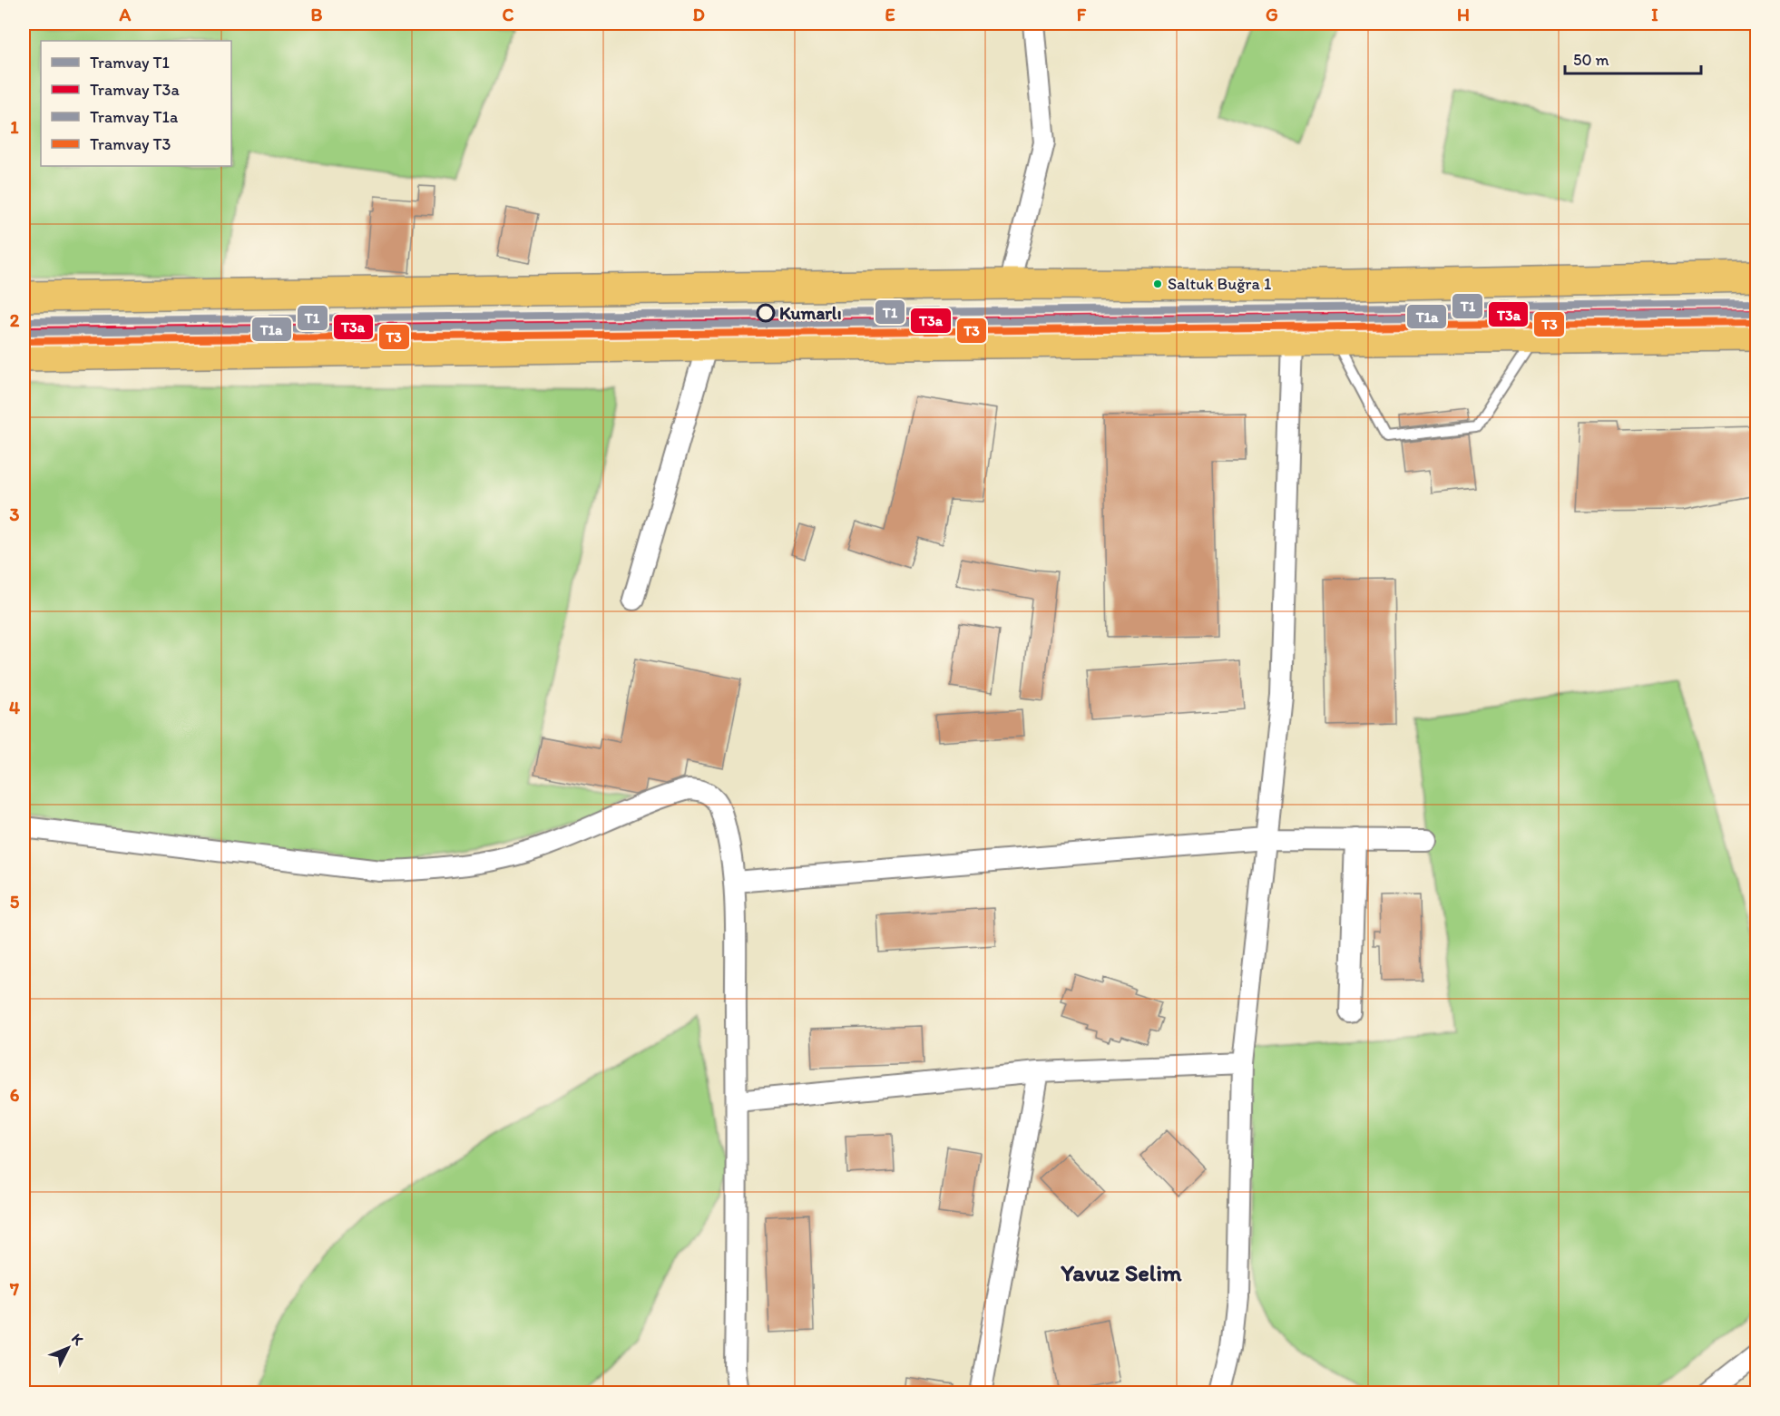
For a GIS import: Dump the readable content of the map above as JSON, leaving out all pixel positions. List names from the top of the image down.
{
  "districts": ["Yavuz Selim"],
  "places": ["Saltuk Buğra 1", "Kumarlı"],
  "lines": [
    "tram line T1",
    "tram line T3a",
    "tram line T1a",
    "tram line T3"
  ],
  "legend": [
    "Tramvay T1",
    "Tramvay T3a",
    "Tramvay T1a",
    "Tramvay T3"
  ],
  "scale_bar": "50 m",
  "north": "top right",
  "grid": {
    "columns": [
      "A",
      "B",
      "C",
      "D",
      "E",
      "F",
      "G",
      "H",
      "I"
    ],
    "rows": [
      "1",
      "2",
      "3",
      "4",
      "5",
      "6",
      "7"
    ]
  }
}
